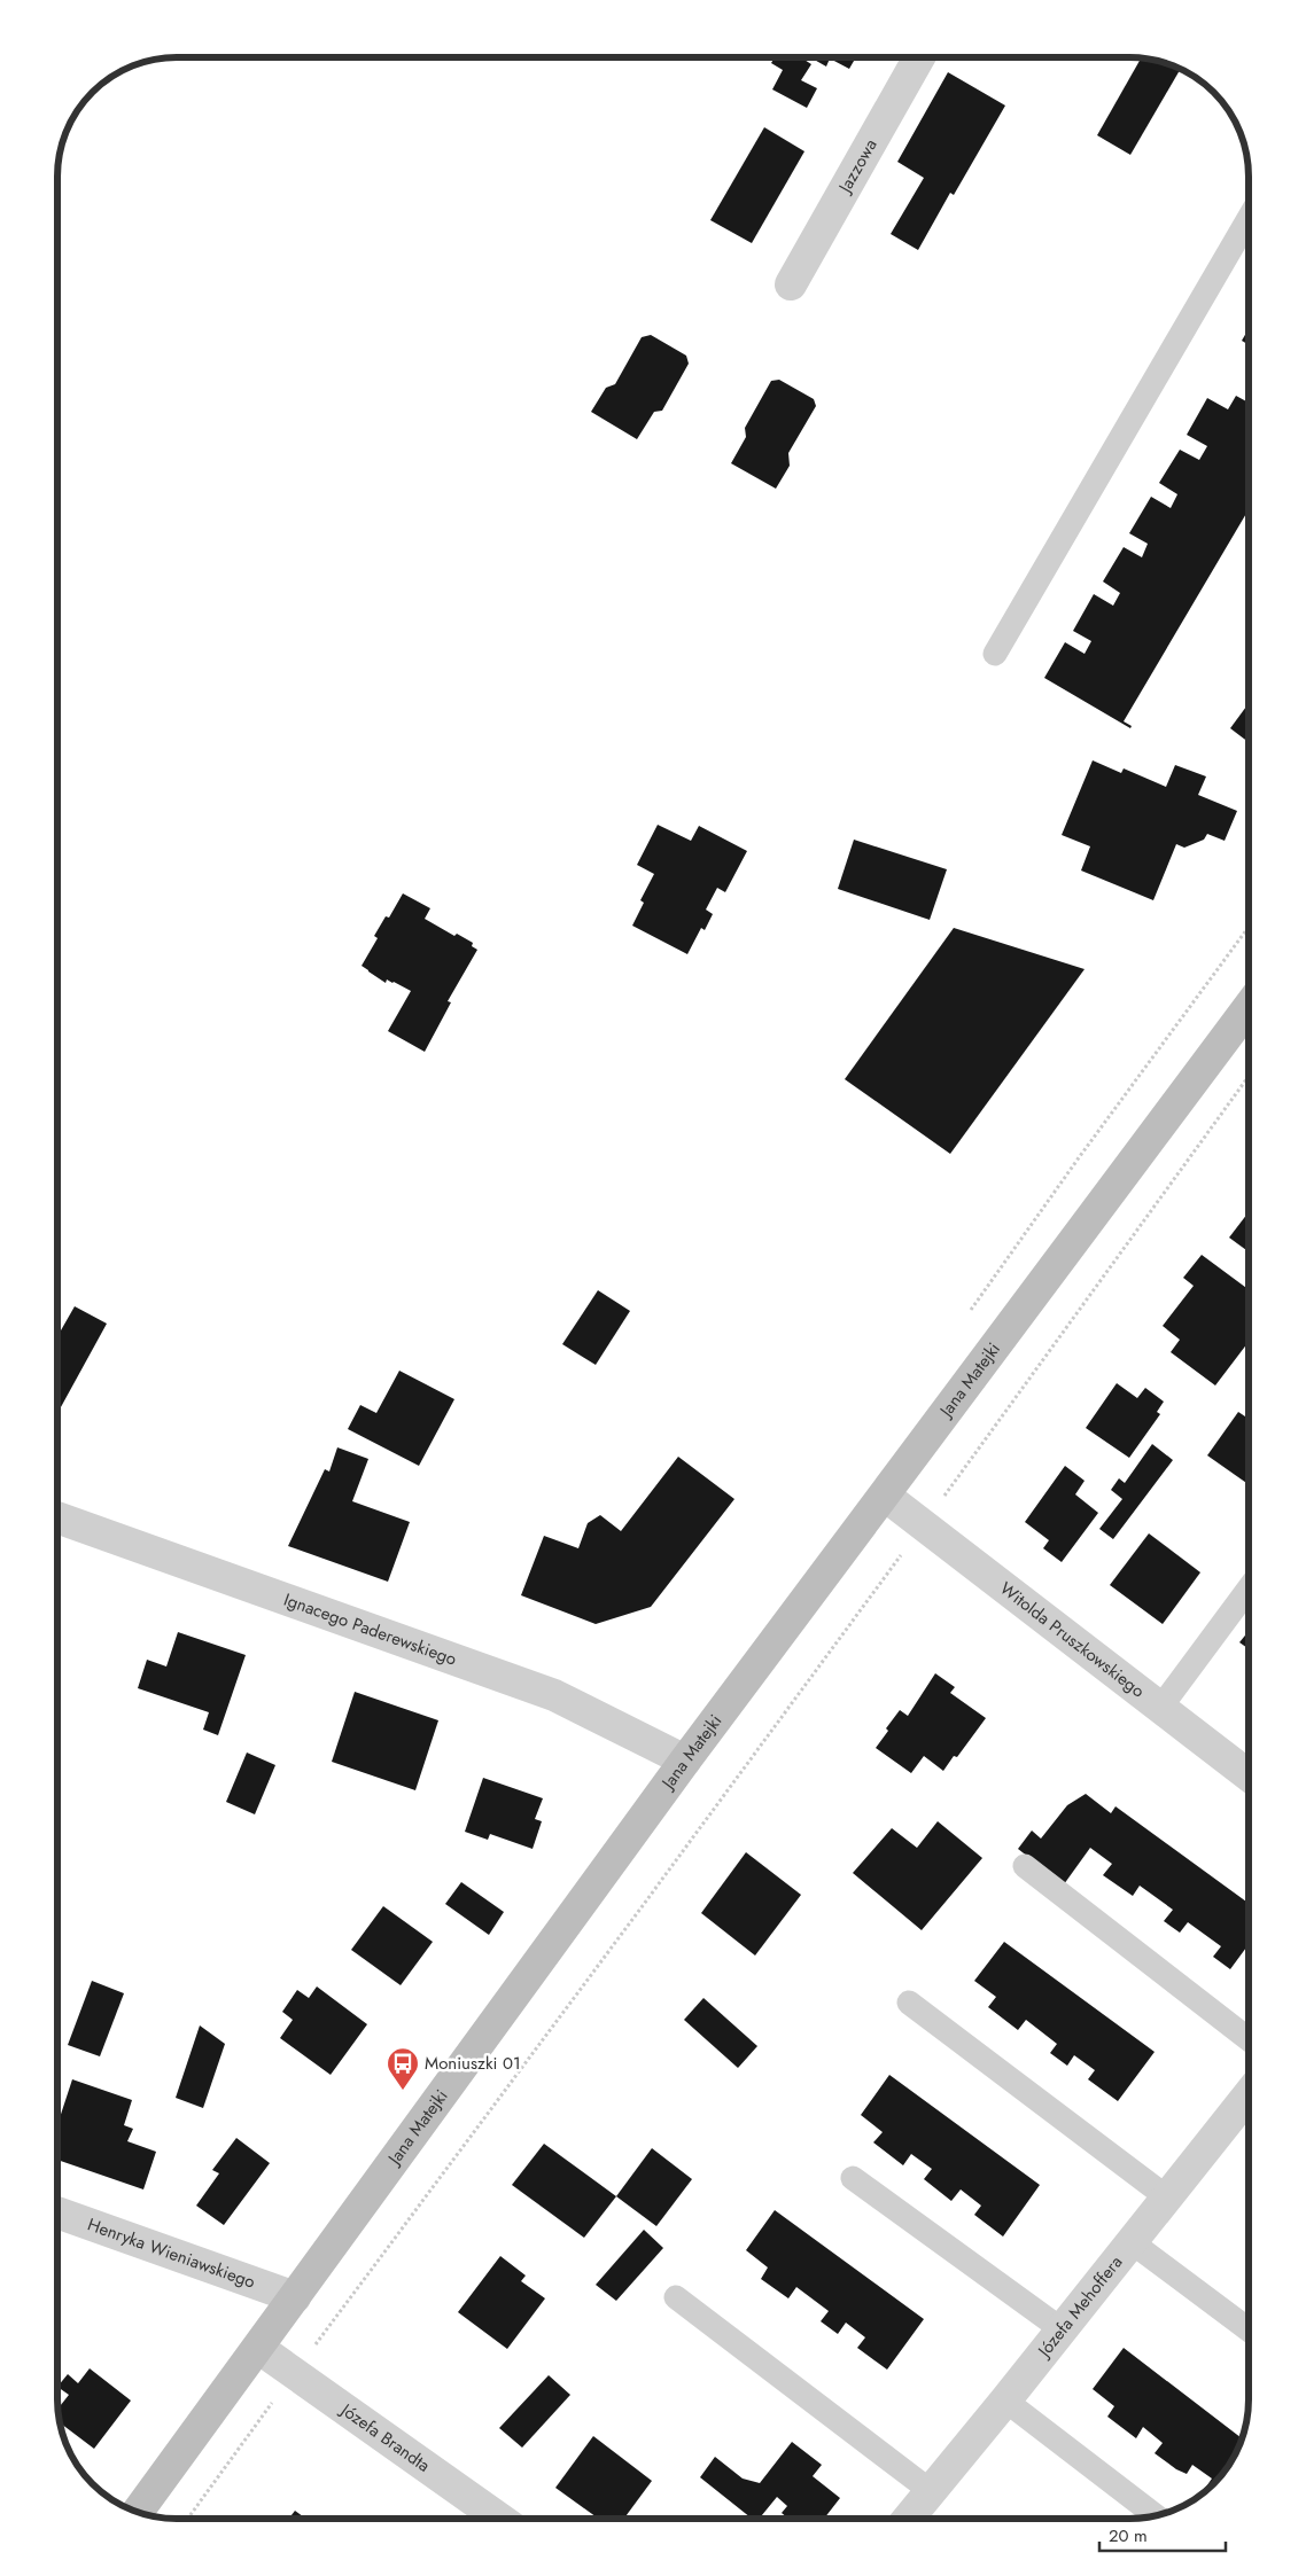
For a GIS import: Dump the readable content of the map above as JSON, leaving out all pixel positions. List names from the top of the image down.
{
  "streets": {
    "street": [
      "Jazzowa",
      "Jana Matejki",
      "Ignacego Paderewskiego",
      "Witolda Pruszkowskiego",
      "Henryka Wieniawskiego",
      "Józefa Mehoffera",
      "Józefa Brandta"
    ]
  },
  "crossings": [
    ["Jana Matejki", "Ignacego Paderewskiego"],
    ["Jana Matejki", "Witolda Pruszkowskiego"],
    ["Jana Matejki", "Henryka Wieniawskiego"],
    ["Jana Matejki", "Józefa Brandta"]
  ],
  "places": {
    "bus stop": ["Moniuszki 01"]
  },
  "scale_bar": "20 m"
}
